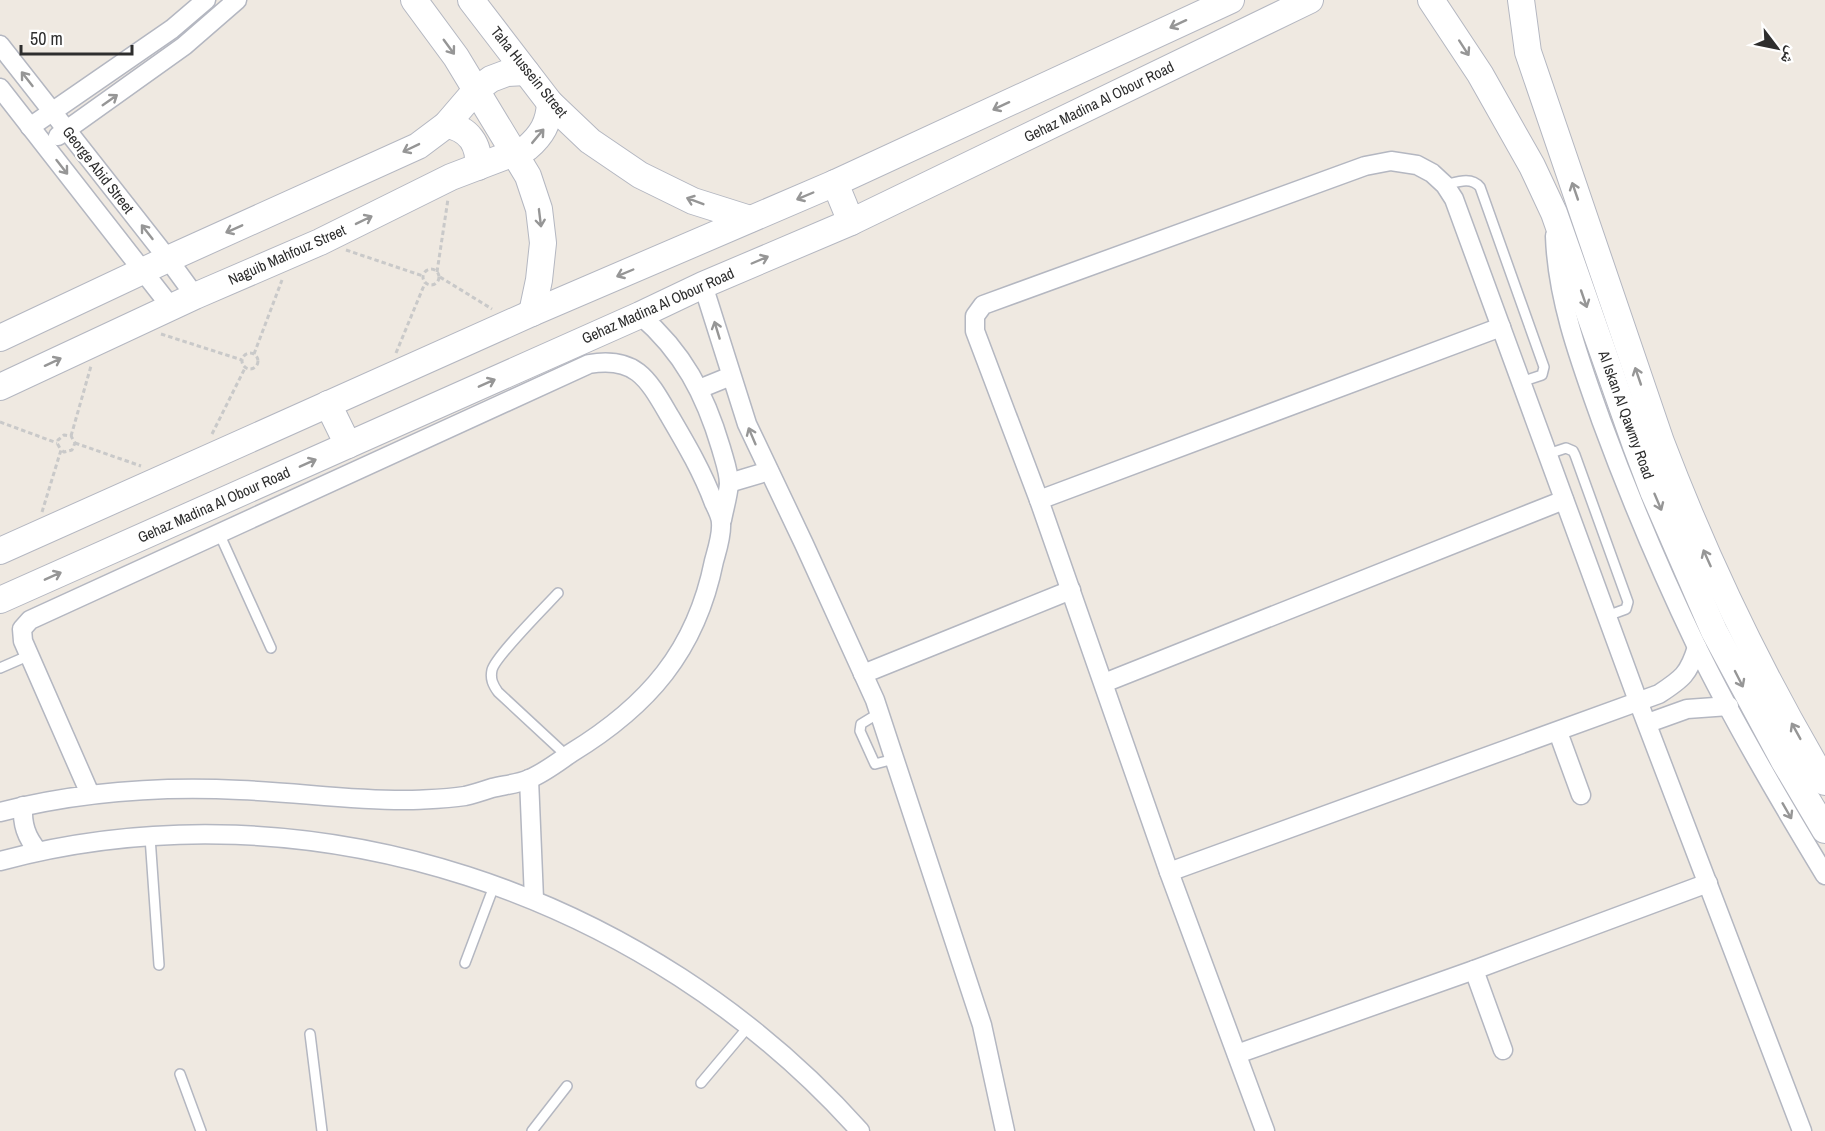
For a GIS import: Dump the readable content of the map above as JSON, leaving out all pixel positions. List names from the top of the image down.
{
  "streets": {
    "main road": [
      "Taha Hussein Street",
      "Gehaz Madina Al Obour Road",
      "Naguib Mahfouz Street",
      "Al Iskan Al Qawmy Road"
    ],
    "street": ["George Abid Street"]
  },
  "crossings": [
    ["Taha Hussein Street", "Naguib Mahfouz Street"],
    ["George Abid Street", "Naguib Mahfouz Street"]
  ],
  "one_way": ["Taha Hussein Street"],
  "scale_bar": "50 m",
  "north": "bottom right"
}
